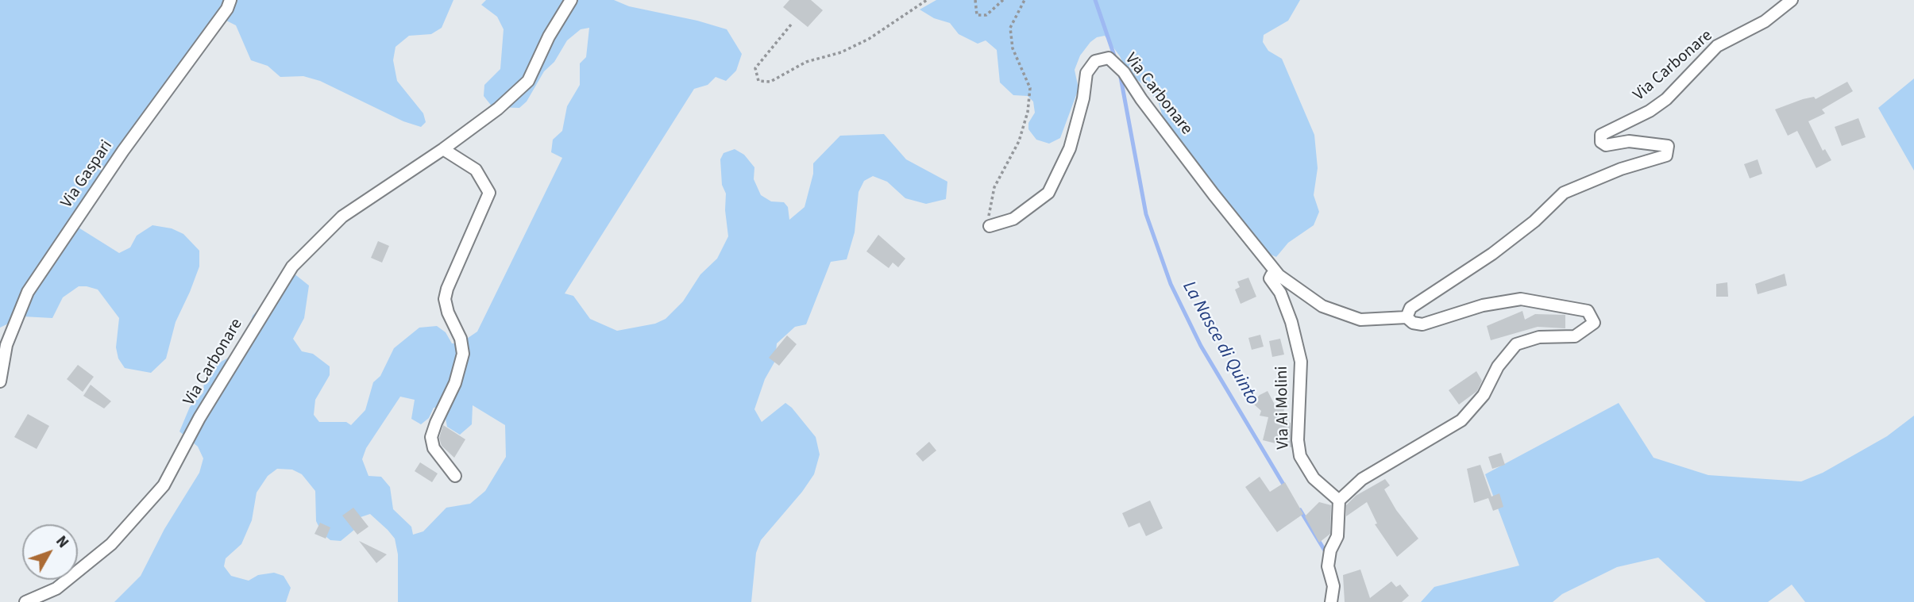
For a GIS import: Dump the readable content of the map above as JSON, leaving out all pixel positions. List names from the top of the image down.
{
  "streets": {
    "street": ["Via Carbonare", "Via Gaspari", "Via Ai Molini"]
  },
  "crossings": [
    ["Via Carbonare", "Via Ai Molini"]
  ],
  "water": ["La Nasce di Quinto"],
  "north": "top right"
}
